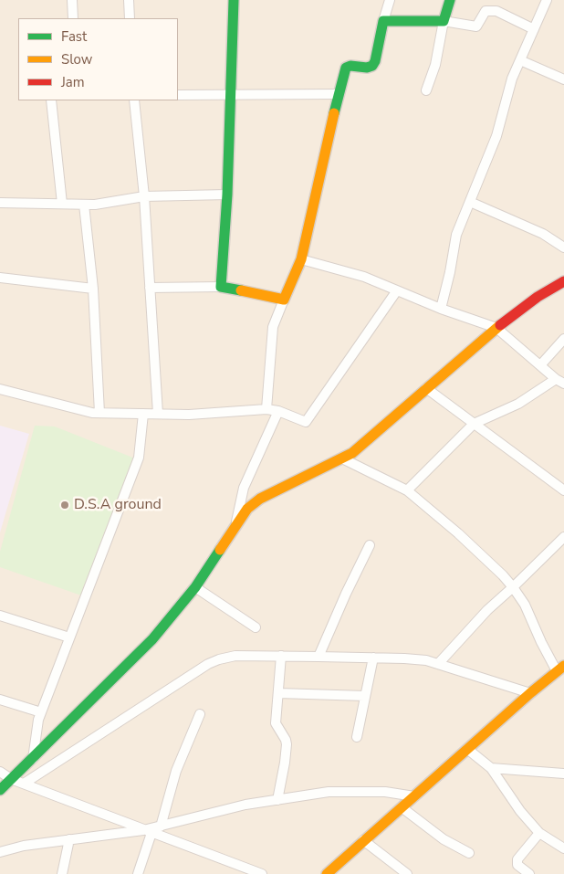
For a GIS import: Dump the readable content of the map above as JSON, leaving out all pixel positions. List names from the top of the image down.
{
  "places": ["D.S.A ground"],
  "legend": ["Fast", "Slow", "Jam"]
}
